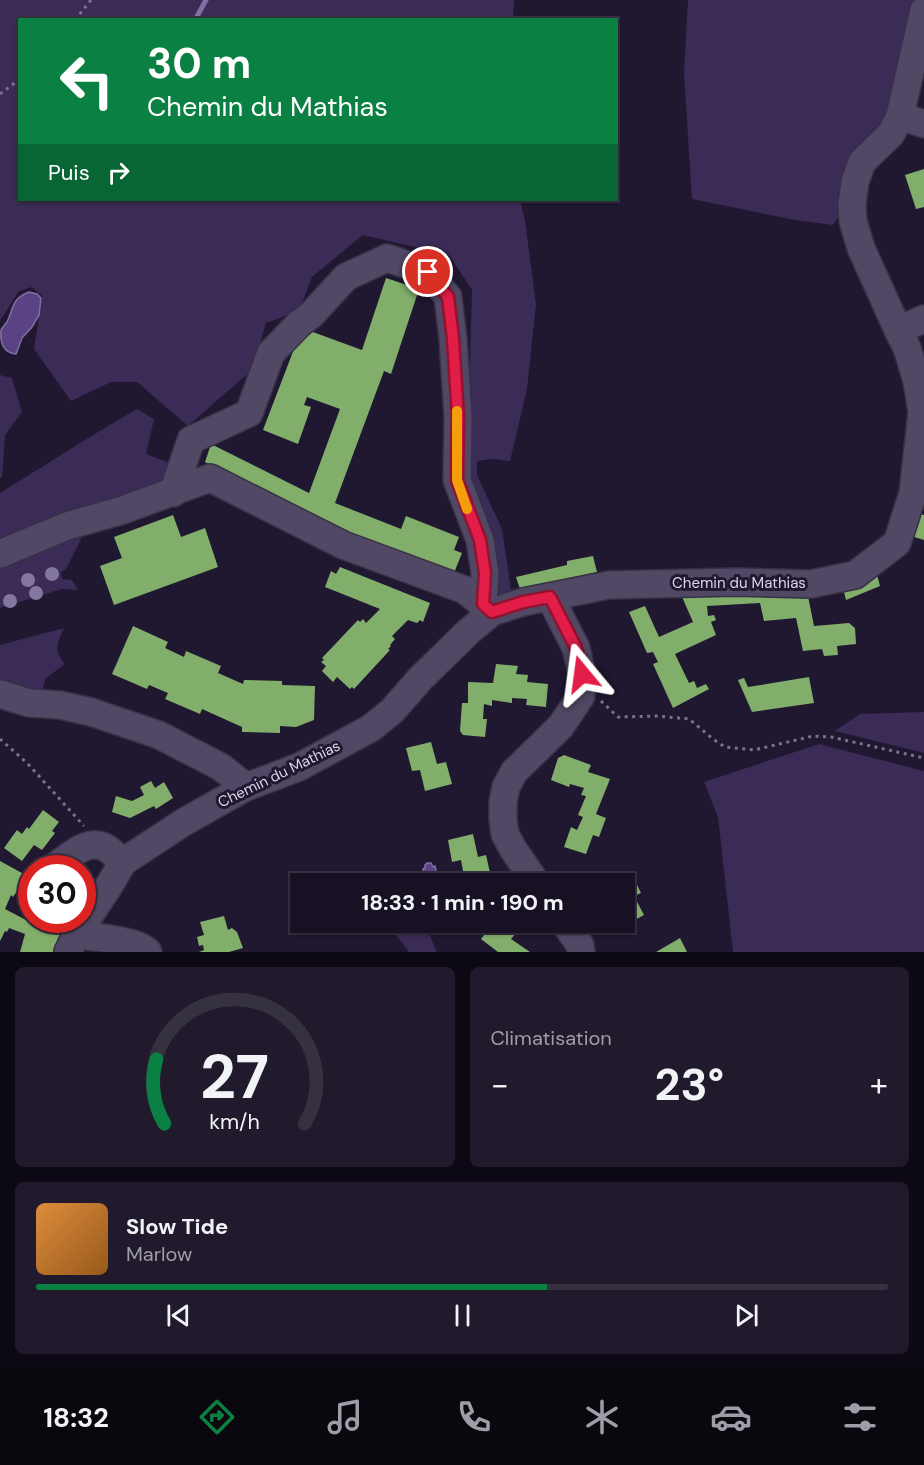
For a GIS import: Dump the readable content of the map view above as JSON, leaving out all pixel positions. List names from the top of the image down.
{
  "streets": {
    "street": ["Chemin du Mathias"]
  },
  "page": {
    "turn": ["30 m", "Chemin du Mathias"],
    "then": "Puis",
    "limit": "30",
    "trip": "18:33 · 1 min · 190 m",
    "tile": "Climatisation",
    "heat": ["−", "23°", "+"],
    "song": ["Slow Tide", "Marlow"],
    "tabs": "18:32",
    "gauge": ["27", "km/h"]
  }
}
